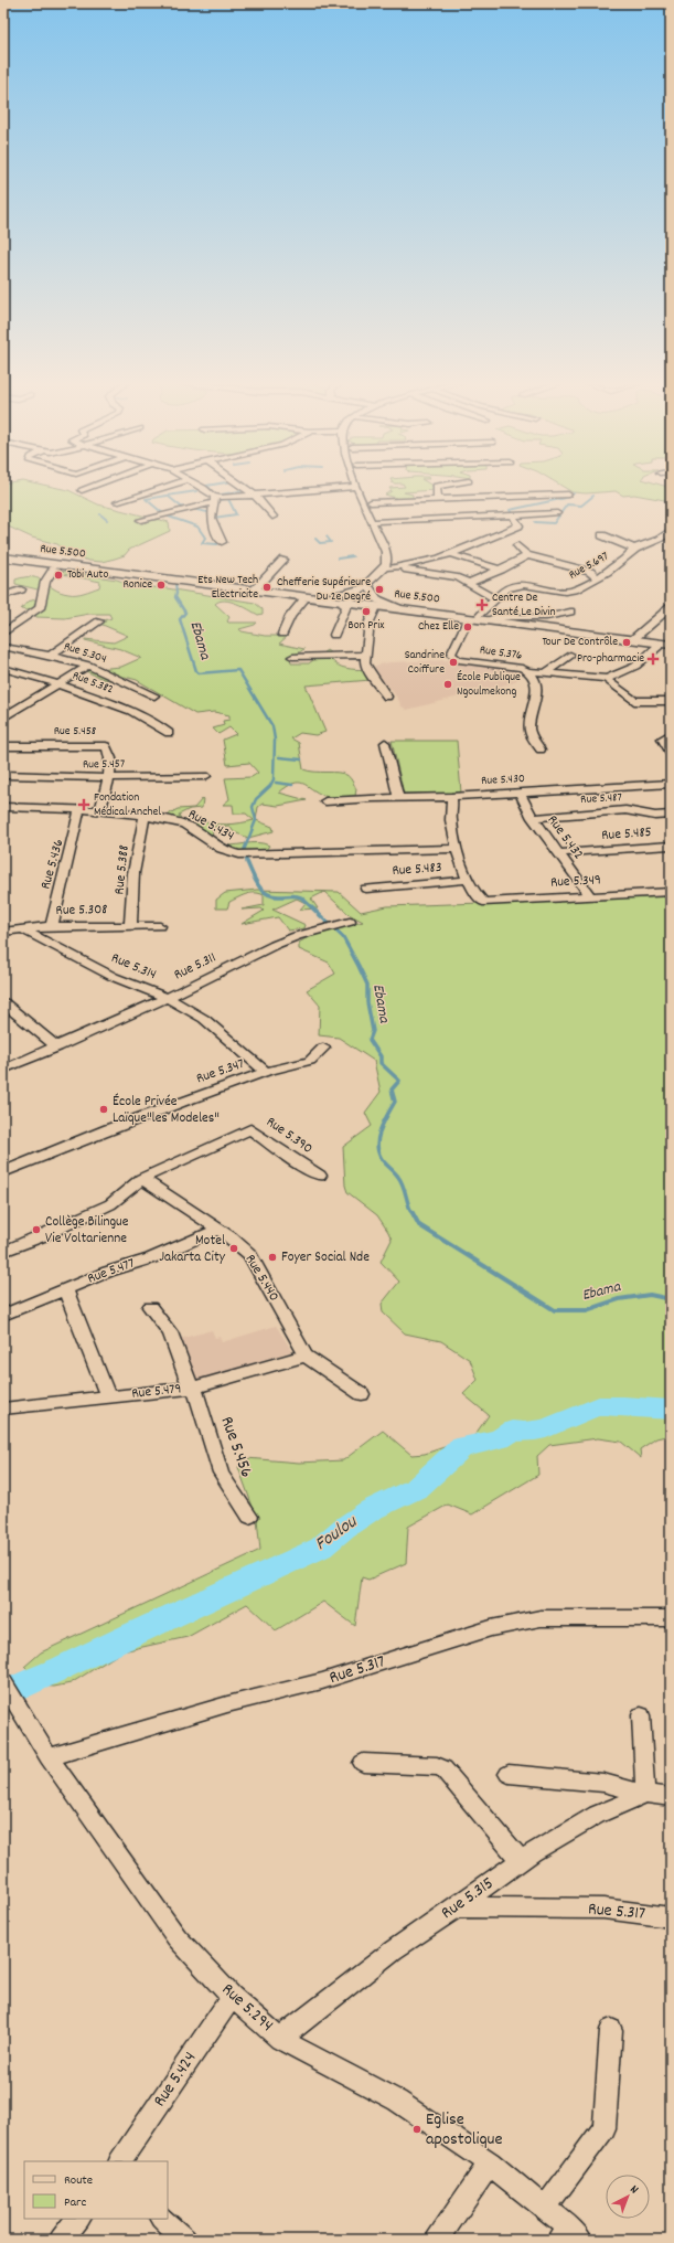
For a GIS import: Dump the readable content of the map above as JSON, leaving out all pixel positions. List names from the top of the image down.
{
  "streets": {
    "main road": ["Rue 5.500"],
    "street": [
      "Rue 5.697",
      "Rue 5.304",
      "Rue 5.376",
      "Rue 5.382",
      "Rue 5.458",
      "Rue 5.457",
      "Rue 5.430",
      "Rue 5.487",
      "Rue 5.434",
      "Rue 5.485",
      "Rue 5.432",
      "Rue 5.436",
      "Rue 5.388",
      "Rue 5.483",
      "Rue 5.349",
      "Rue 5.308",
      "Rue 5.314",
      "Rue 5.311",
      "Rue 5.347",
      "Rue 5.390",
      "Rue 5.477",
      "Rue 5.440",
      "Rue 5.479",
      "Rue 5.456",
      "Rue 5.317",
      "Rue 5.315",
      "Rue 5.294",
      "Rue 5.424"
    ]
  },
  "crossings": [
    ["Rue 5.500", "Rue 5.697"],
    ["Rue 5.500", "Rue 5.376"],
    ["Rue 5.697", "Rue 5.376"],
    ["Rue 5.458", "Rue 5.457"],
    ["Rue 5.458", "Rue 5.434"],
    ["Rue 5.430", "Rue 5.432"],
    ["Rue 5.487", "Rue 5.432"],
    ["Rue 5.434", "Rue 5.436"],
    ["Rue 5.434", "Rue 5.388"],
    ["Rue 5.485", "Rue 5.432"],
    ["Rue 5.432", "Rue 5.349"],
    ["Rue 5.436", "Rue 5.308"],
    ["Rue 5.388", "Rue 5.308"],
    ["Rue 5.483", "Rue 5.349"],
    ["Rue 5.308", "Rue 5.314"],
    ["Rue 5.314", "Rue 5.311"],
    ["Rue 5.314", "Rue 5.347"],
    ["Rue 5.390", "Rue 5.440"],
    ["Rue 5.477", "Rue 5.440"],
    ["Rue 5.440", "Rue 5.479"],
    ["Rue 5.479", "Rue 5.456"],
    ["Rue 5.317", "Rue 5.315"],
    ["Rue 5.317", "Rue 5.294"],
    ["Rue 5.315", "Rue 5.294"],
    ["Rue 5.294", "Rue 5.424"]
  ],
  "water": ["Ebama", "Foulou"],
  "places": {
    "other": [
      "Tobi Auto",
      "Ronice",
      "Ets New Tech Electricite",
      "Chefferie Supérieure Du 2e Degré",
      "Bon Prix",
      "Chez Elle",
      "Tour De Contrôle",
      "Sandrine Coiffure",
      "École Publique Ngoulmekong",
      "École Privée Laïque\"les Modeles\"",
      "Collège Bilingue Vie Voltarienne",
      "Motel Jakarta City",
      "Foyer Social Nde",
      "Eglise apostolique"
    ],
    "health": ["Centre De Santé Le Divin", "Pro-pharmacie", "Fondation Médical Anchel"]
  },
  "legend": ["Route", "Parc"],
  "north": "top right"
}
